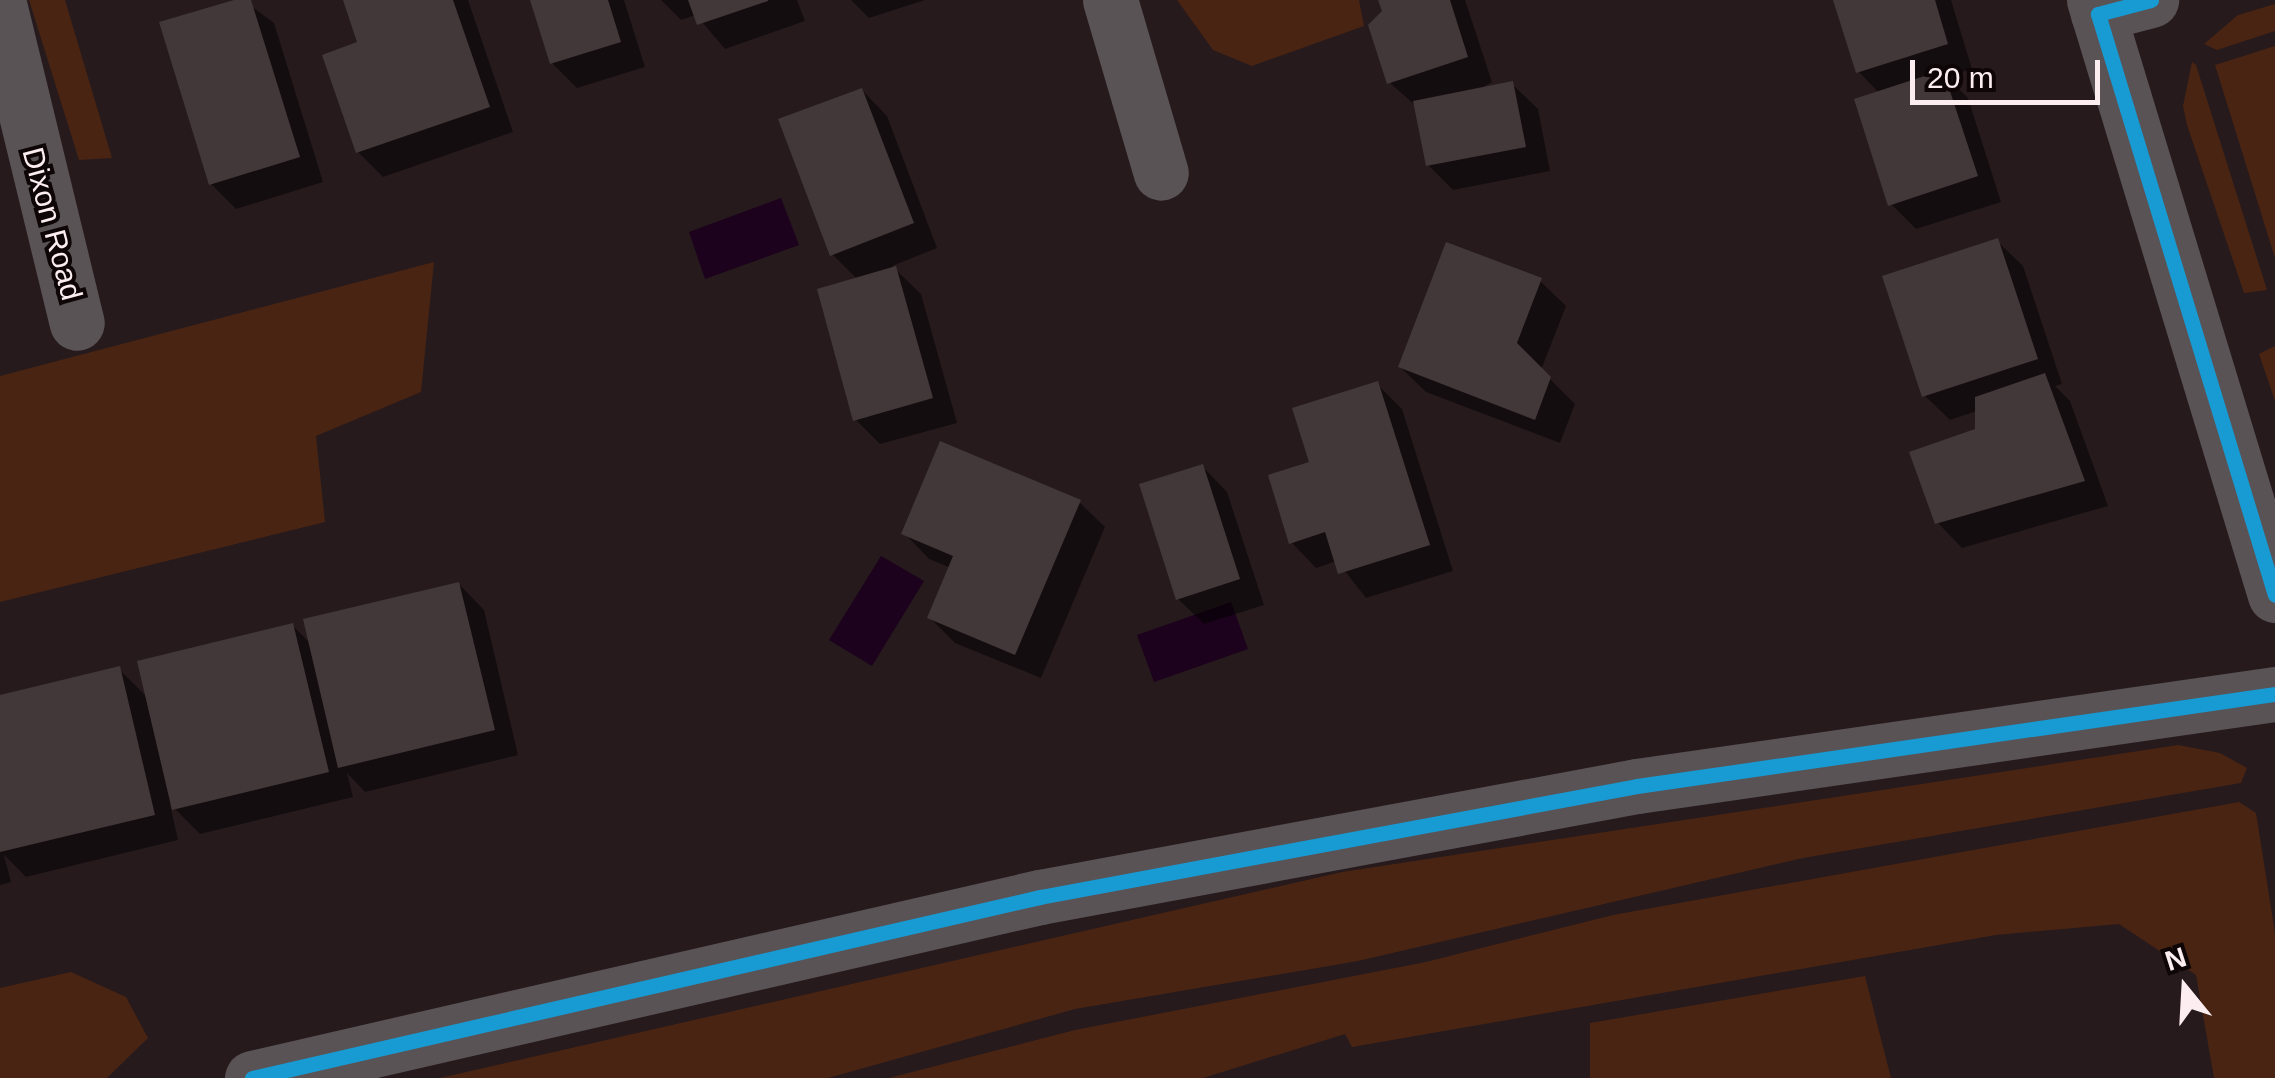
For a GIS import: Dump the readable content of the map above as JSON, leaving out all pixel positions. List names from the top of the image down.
{
  "streets": {
    "street": ["Dixon Road"]
  },
  "scale_bar": "20 m",
  "north": "top"
}
